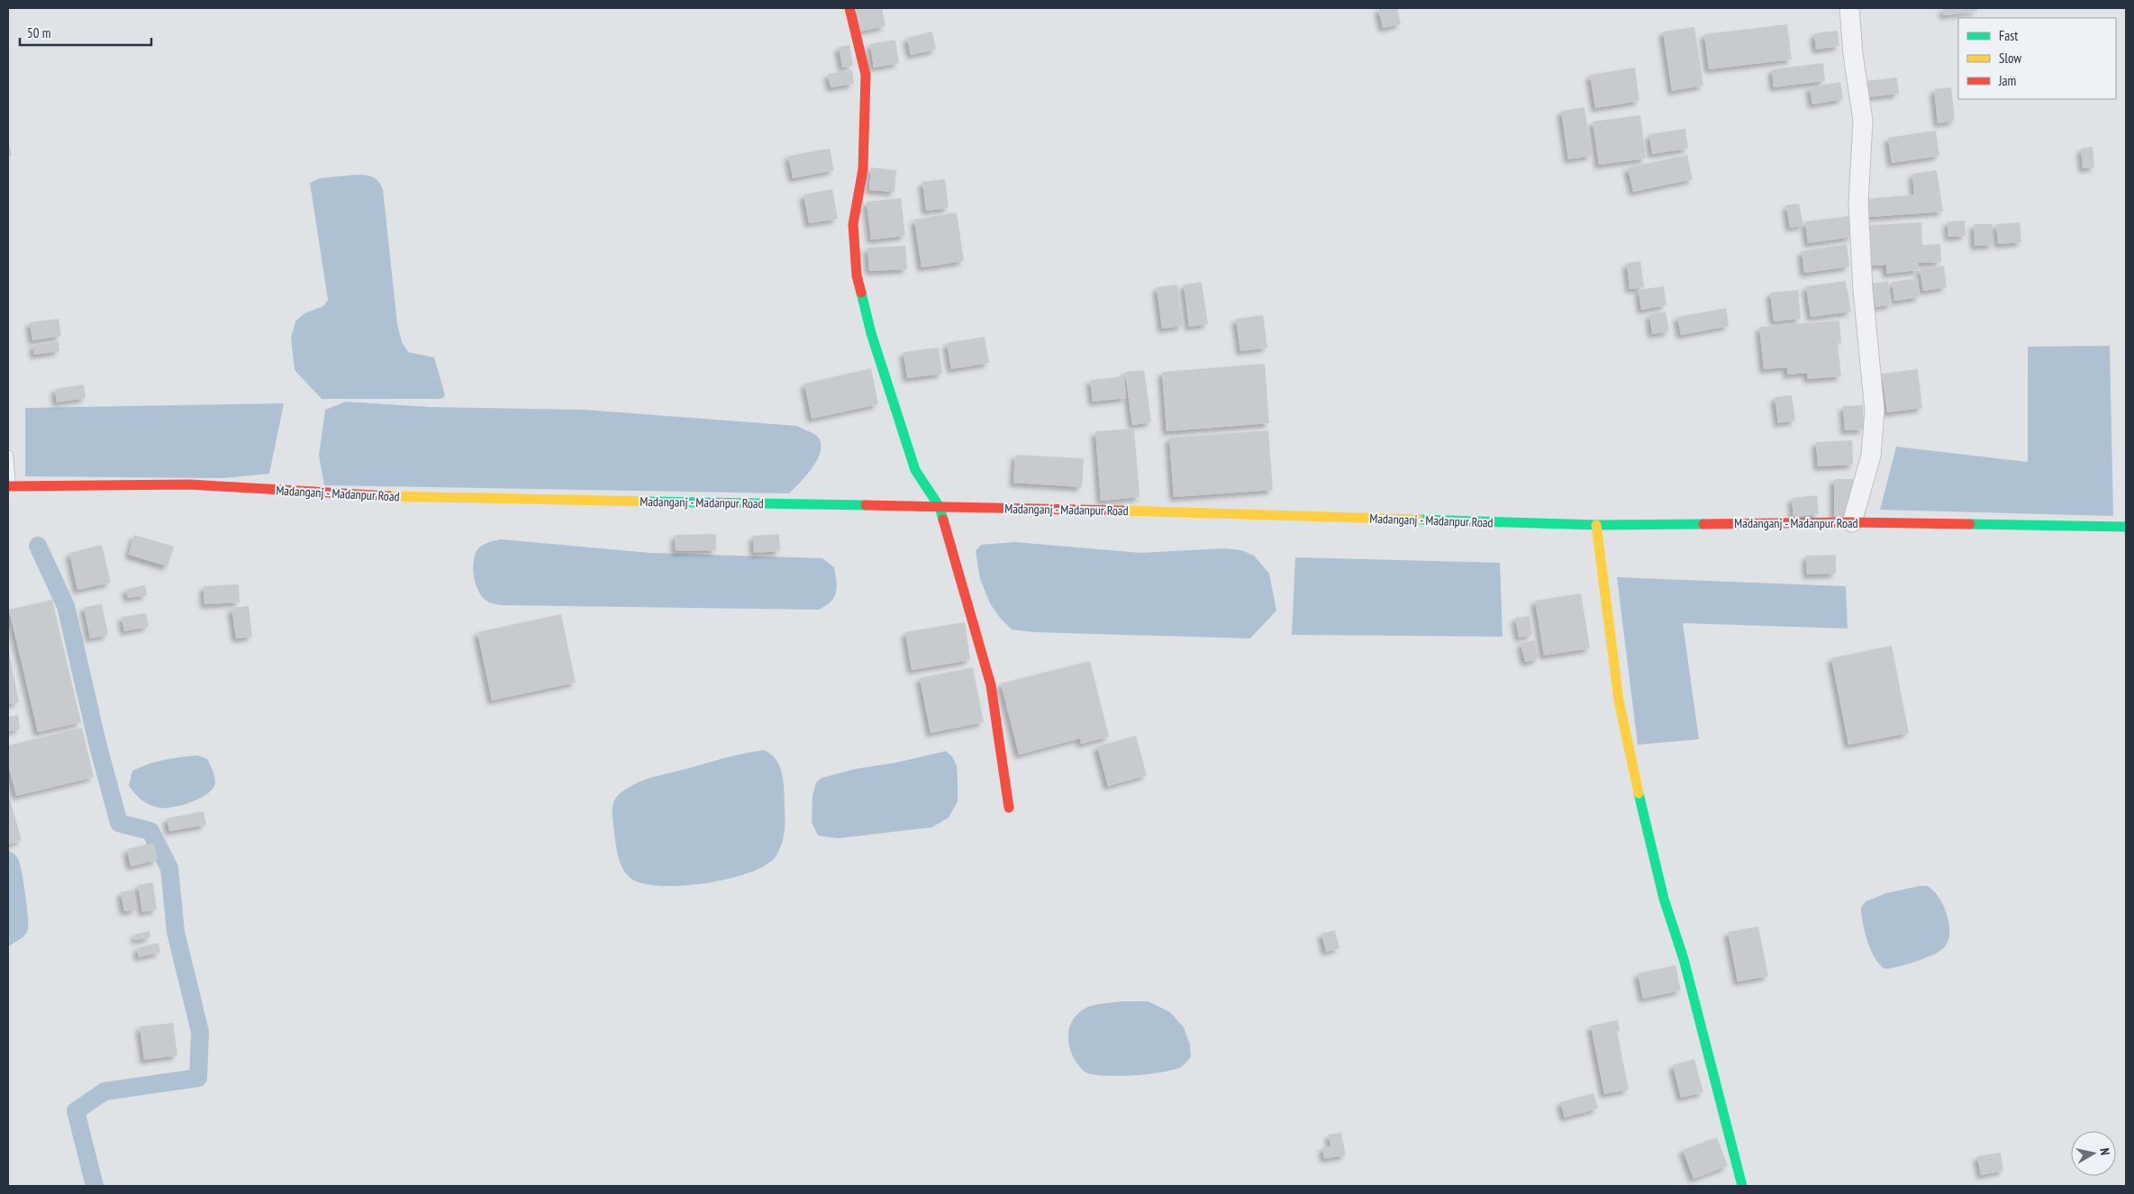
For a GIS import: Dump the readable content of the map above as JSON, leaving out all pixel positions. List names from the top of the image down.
{
  "streets": {
    "main road": ["Madanganj - Madanpur Road"]
  },
  "legend": ["Fast", "Slow", "Jam"],
  "scale_bar": "50 m",
  "north": "right"
}
